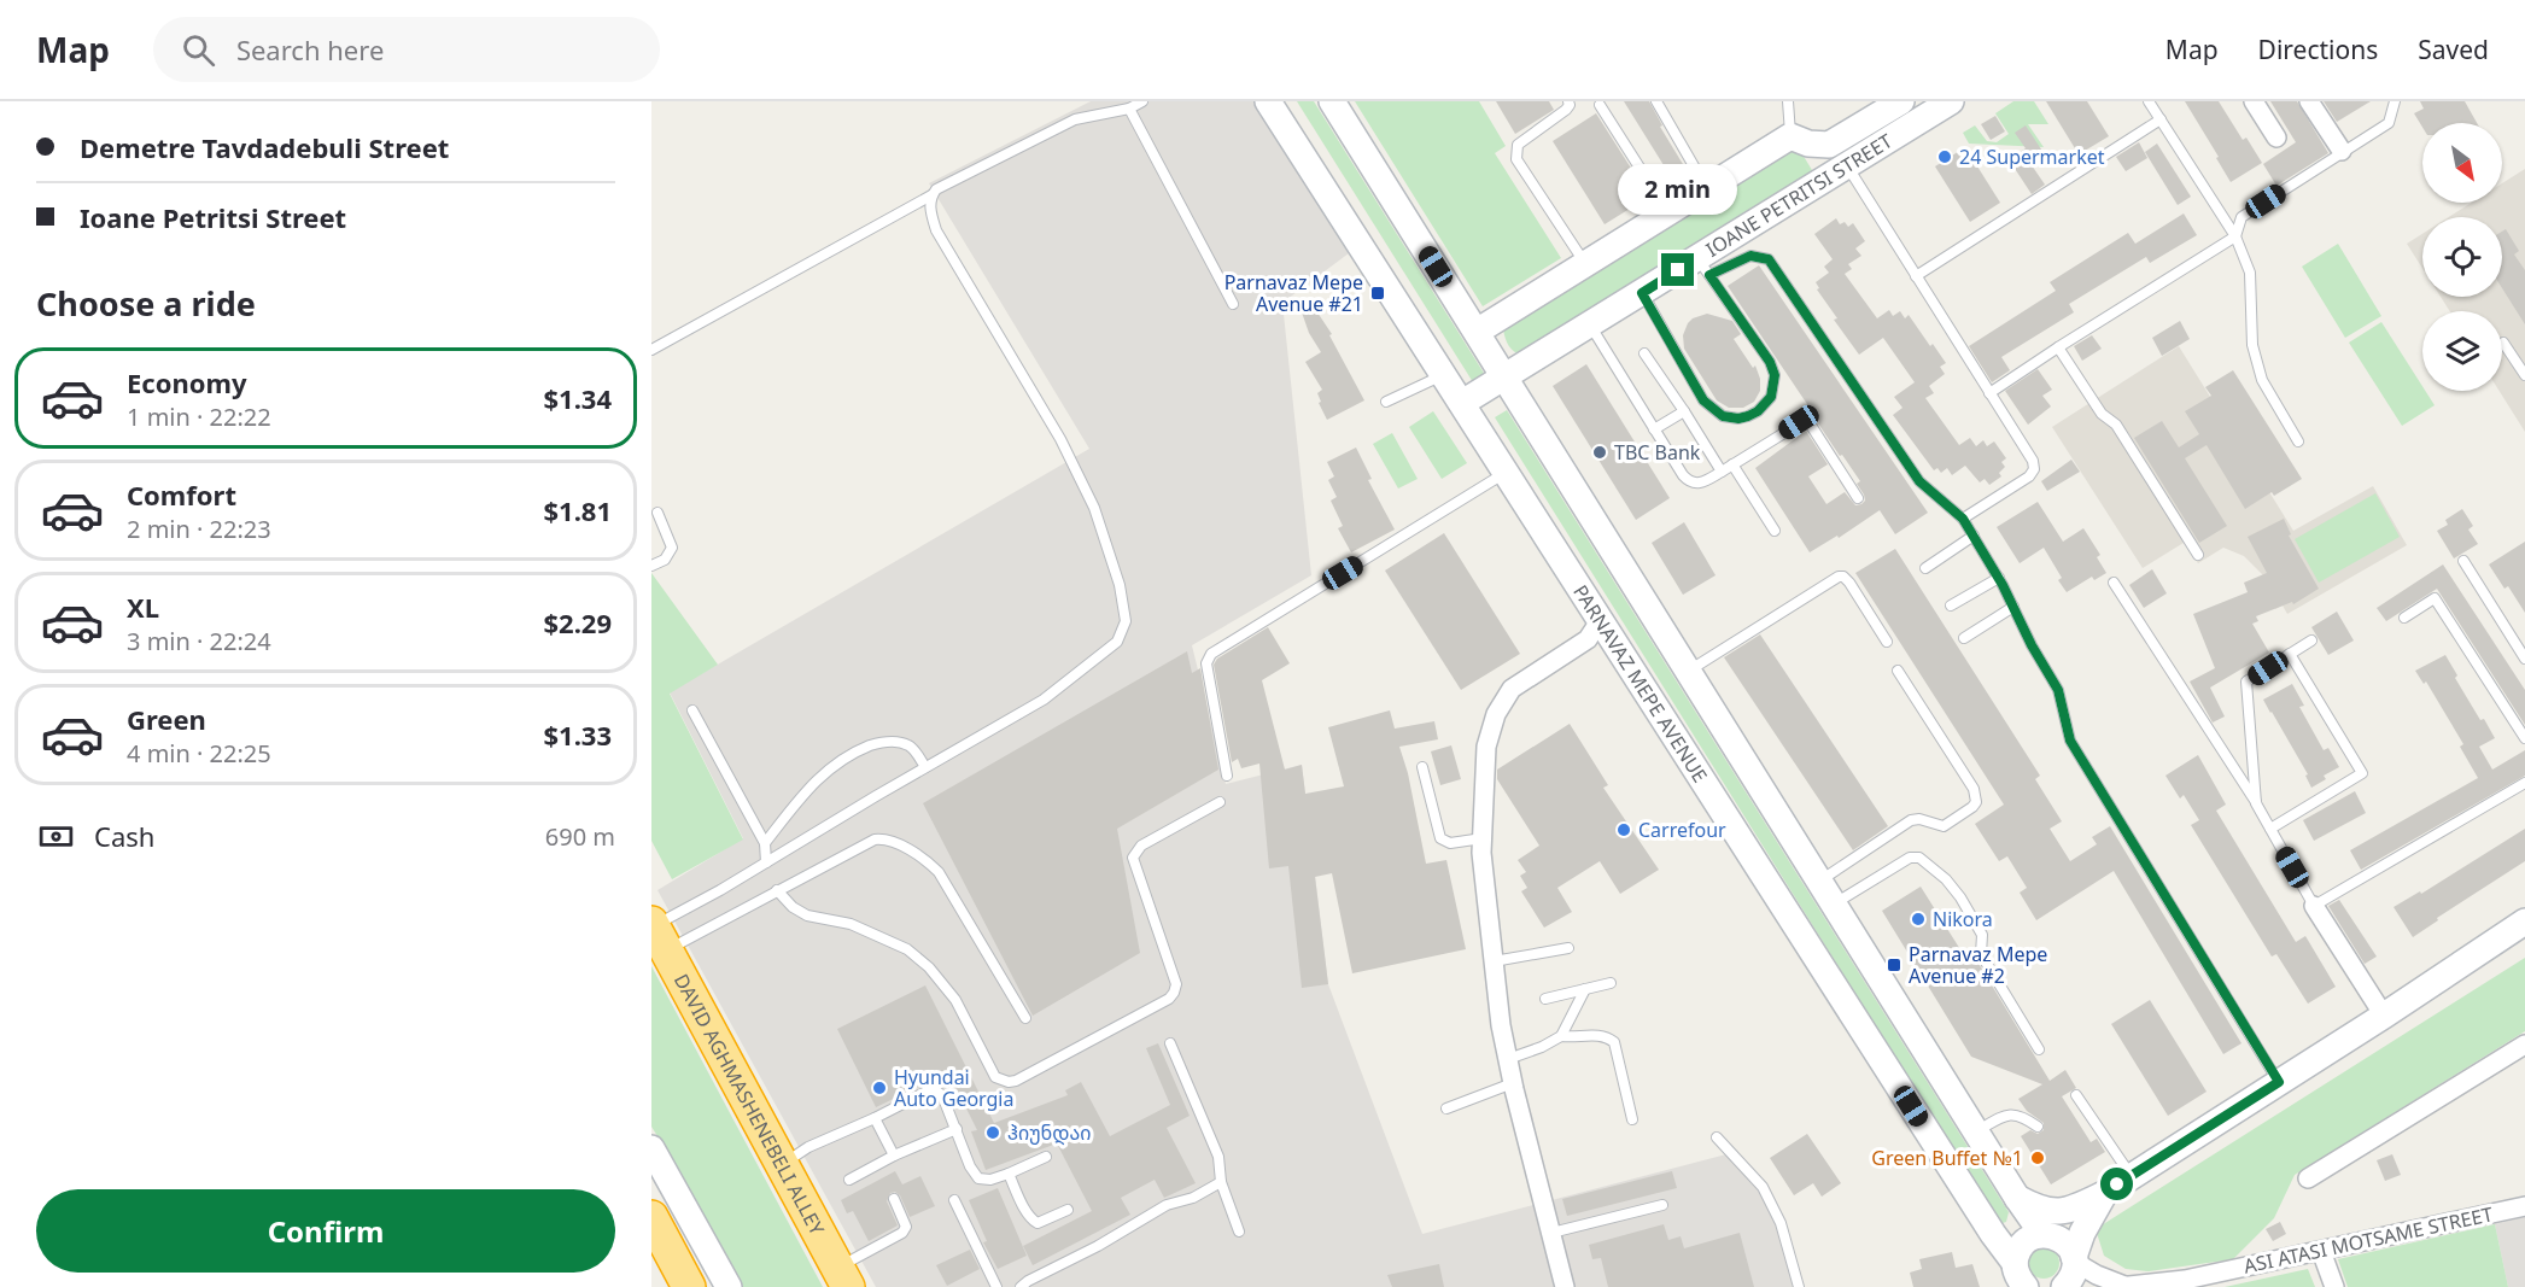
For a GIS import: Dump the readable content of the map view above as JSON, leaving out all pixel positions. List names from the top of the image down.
{
  "streets": {
    "highway": ["DAVID AGHMASHENEBELI ALLEY"],
    "main road": ["IOANE PETRITSI STREET", "PARNAVAZ MEPE AVENUE"],
    "street": ["ASI ATASI MOTSAME STREET"]
  },
  "crossings": [
    ["IOANE PETRITSI STREET", "PARNAVAZ MEPE AVENUE"]
  ],
  "places": {
    "other": [
      "24 Supermarket",
      "TBC Bank",
      "Carrefour",
      "Nikora",
      "Hyundai Auto Georgia",
      "ჰიუნდაი",
      "Green Buffet №1"
    ],
    "transit": ["Parnavaz Mepe Avenue #21", "Parnavaz Mepe Avenue #2"]
  },
  "north": "bottom right",
  "page": {
    "header": "Map",
    "search": "Search here",
    "nav": ["Map", "Directions", "Saved"],
    "banner": ["Demetre Tavdadebuli Street", "Ioane Petritsi Street"],
    "bubble": "2 min",
    "heading": "Choose a ride",
    "list": [
      {
        "name": "Economy",
        "note": "1 min · 22:22",
        "value": "$1.34"
      },
      {
        "name": "Comfort",
        "note": "2 min · 22:23",
        "value": "$1.81"
      },
      {
        "name": "XL",
        "note": "3 min · 22:24",
        "value": "$2.29"
      },
      {
        "name": "Green",
        "note": "4 min · 22:25",
        "value": "$1.33"
      }
    ],
    "pay": ["Cash", "690 m"],
    "buttons": "Confirm"
  }
}
